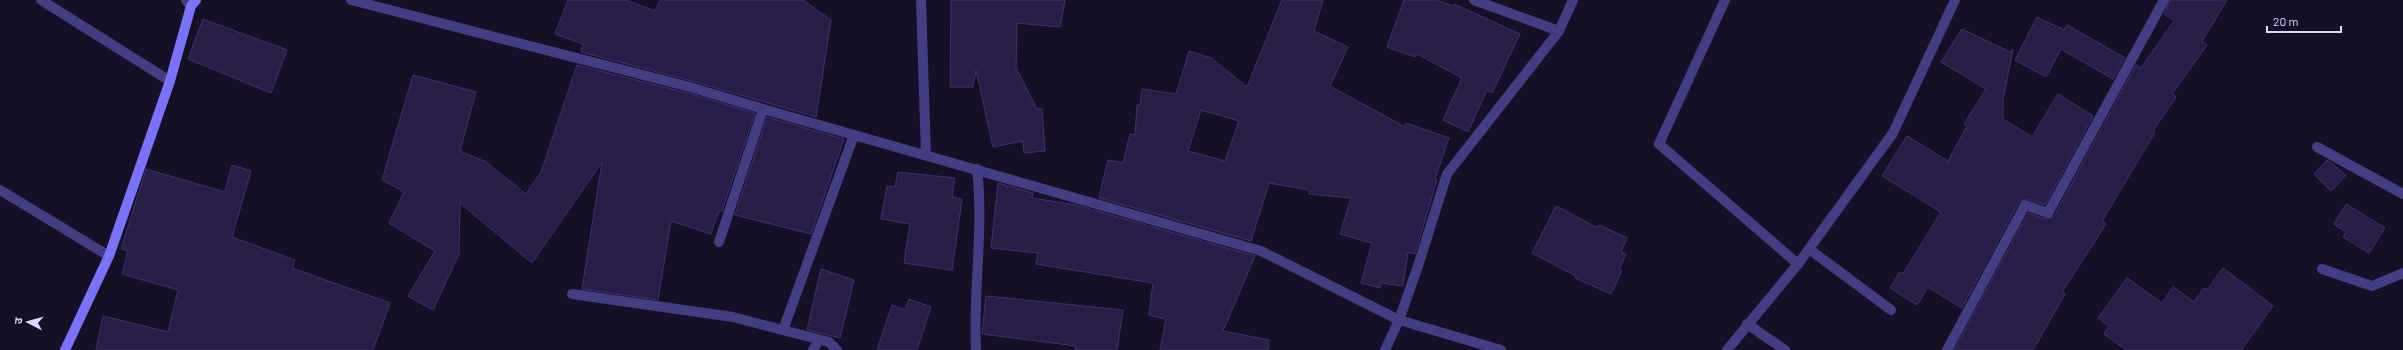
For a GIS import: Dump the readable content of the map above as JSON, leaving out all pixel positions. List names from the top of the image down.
{
  "scale_bar": "20 m",
  "north": "left"
}
